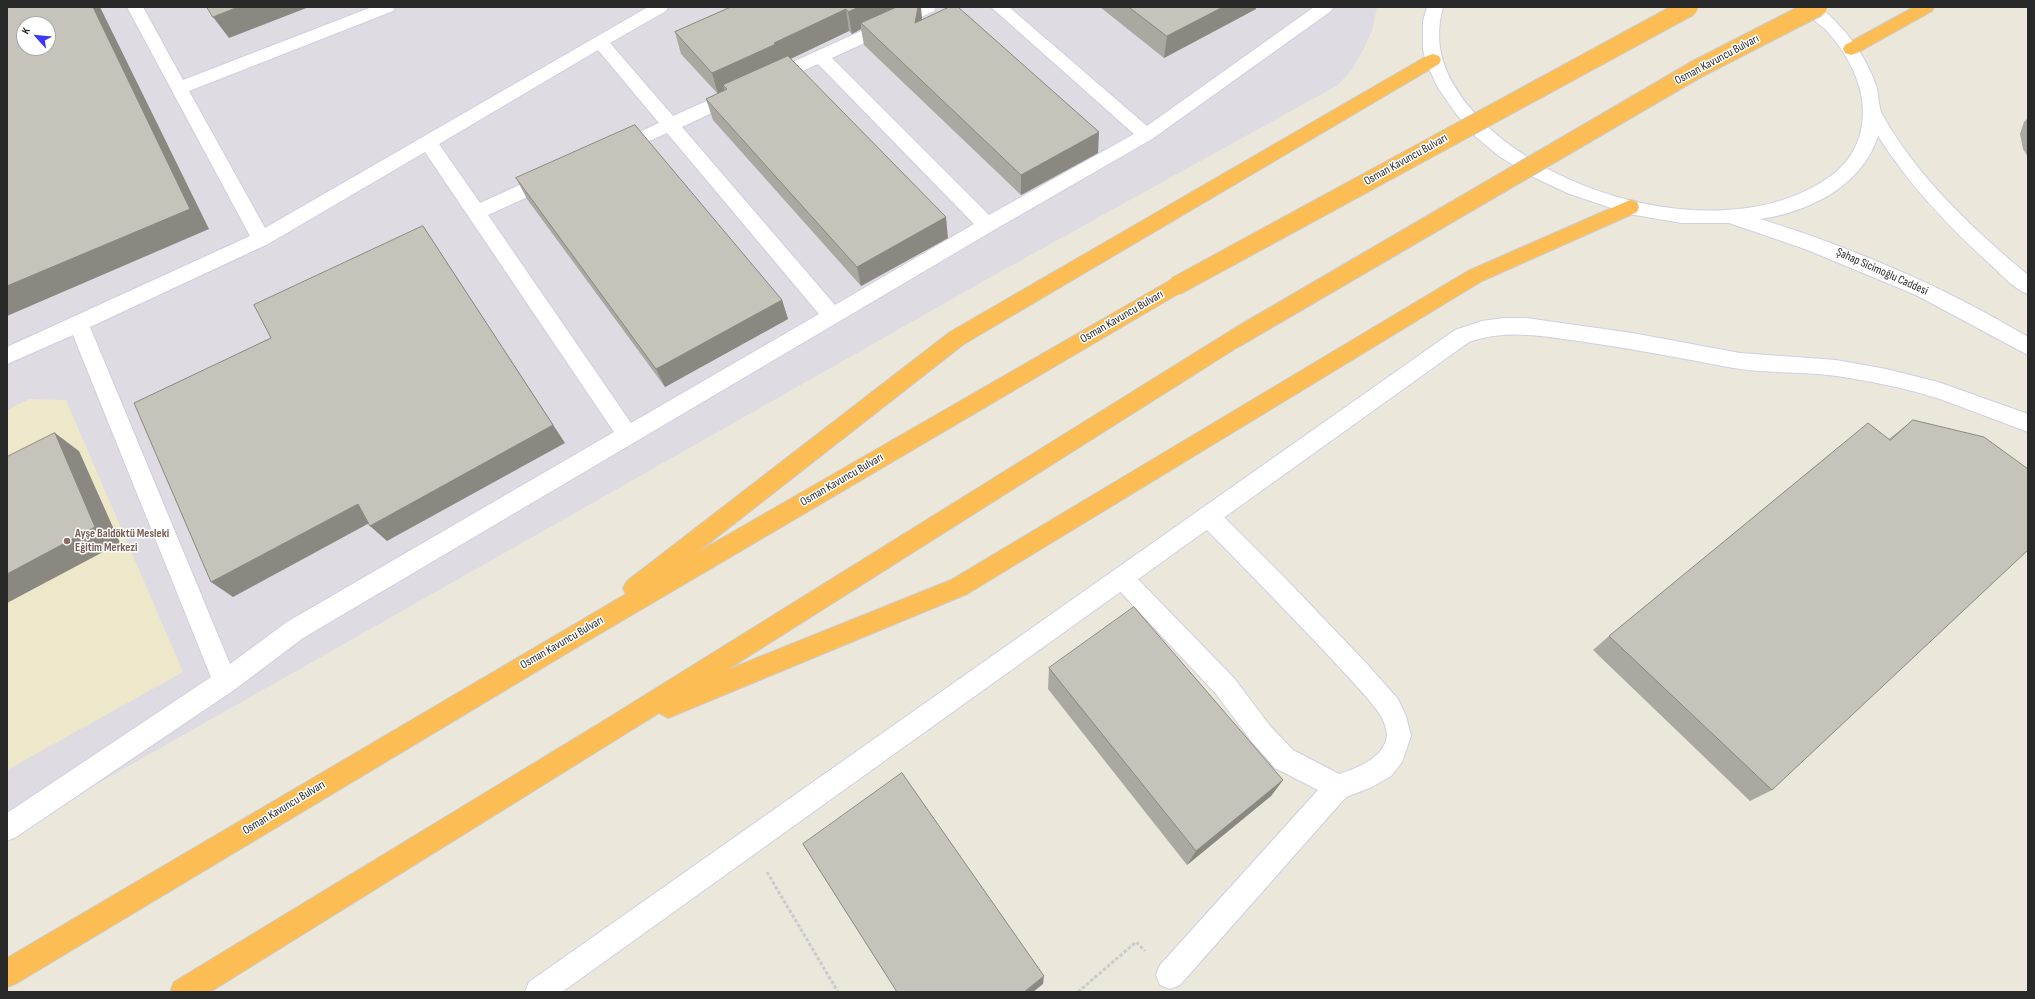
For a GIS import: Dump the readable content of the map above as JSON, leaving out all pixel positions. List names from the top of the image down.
{
  "streets": {
    "highway": ["Osman Kavuncu Bulvarı"],
    "street": ["Şahap Sicimoğlu Caddesi"]
  },
  "places": ["Ayşe Baldöktü Mesleki Eğitim Merkezi"],
  "north": "top left"
}
